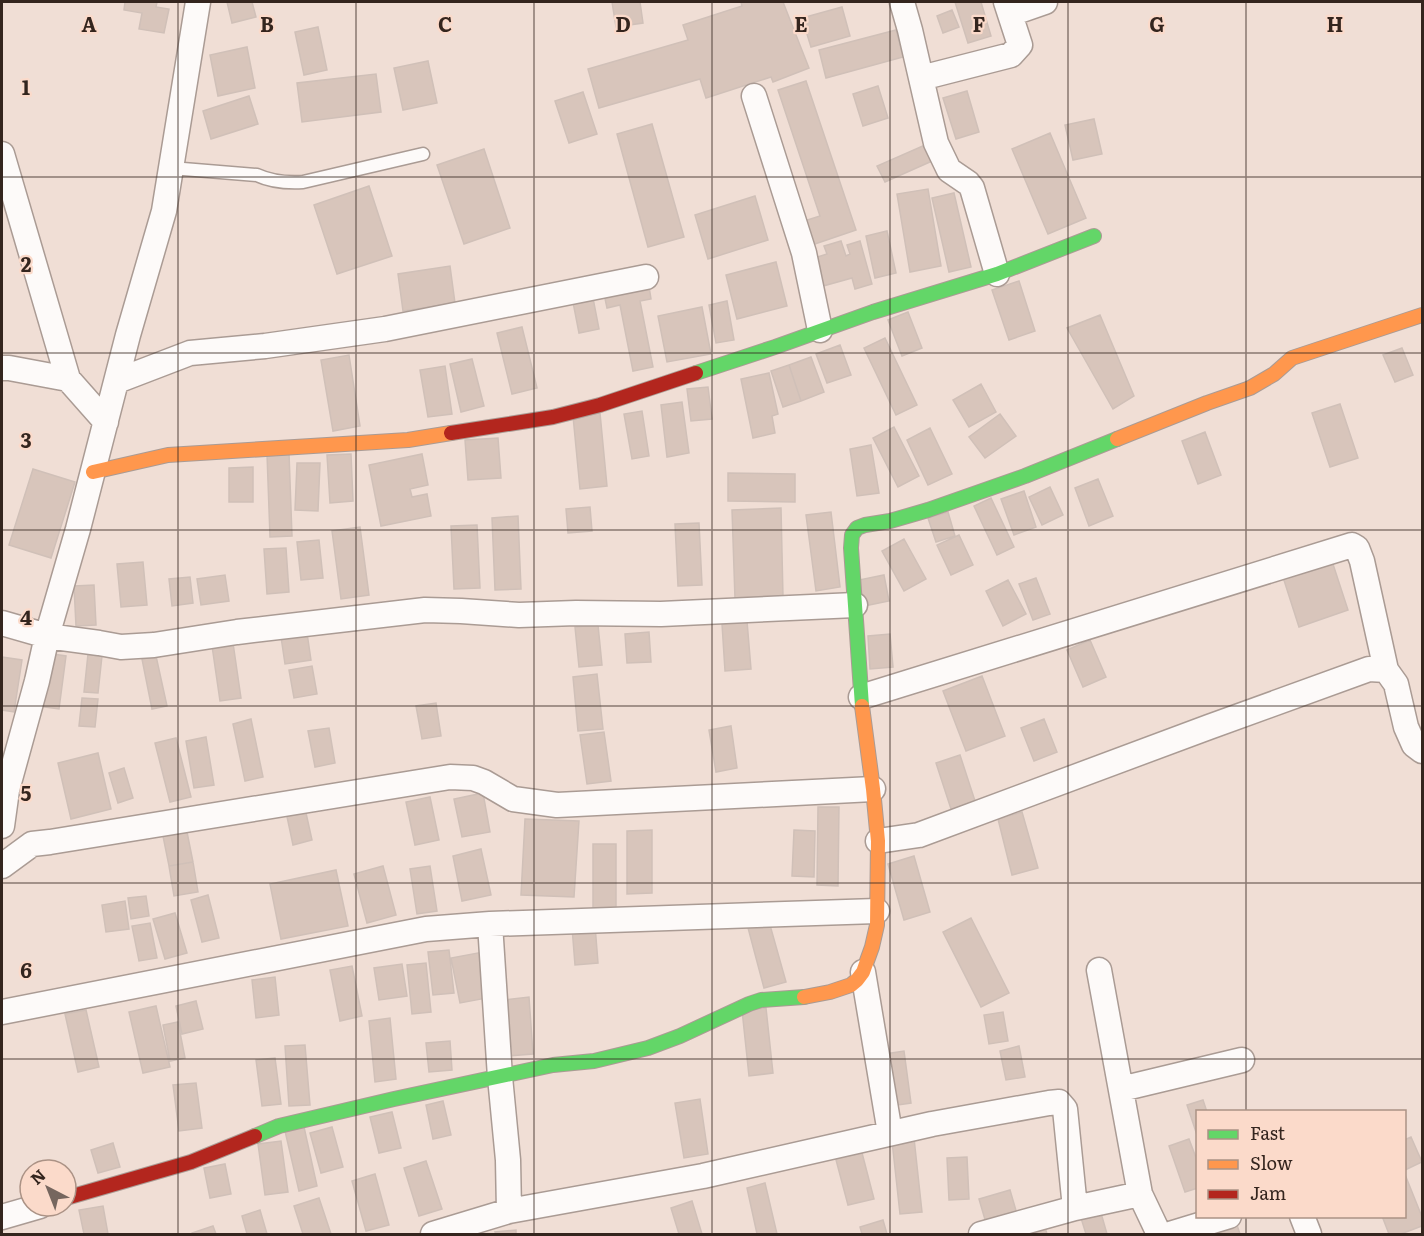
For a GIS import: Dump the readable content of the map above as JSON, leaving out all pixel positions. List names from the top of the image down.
{
  "legend": ["Fast", "Slow", "Jam"],
  "north": "top left",
  "grid": {
    "columns": [
      "A",
      "B",
      "C",
      "D",
      "E",
      "F",
      "G",
      "H"
    ],
    "rows": [
      "1",
      "2",
      "3",
      "4",
      "5",
      "6"
    ]
  }
}
